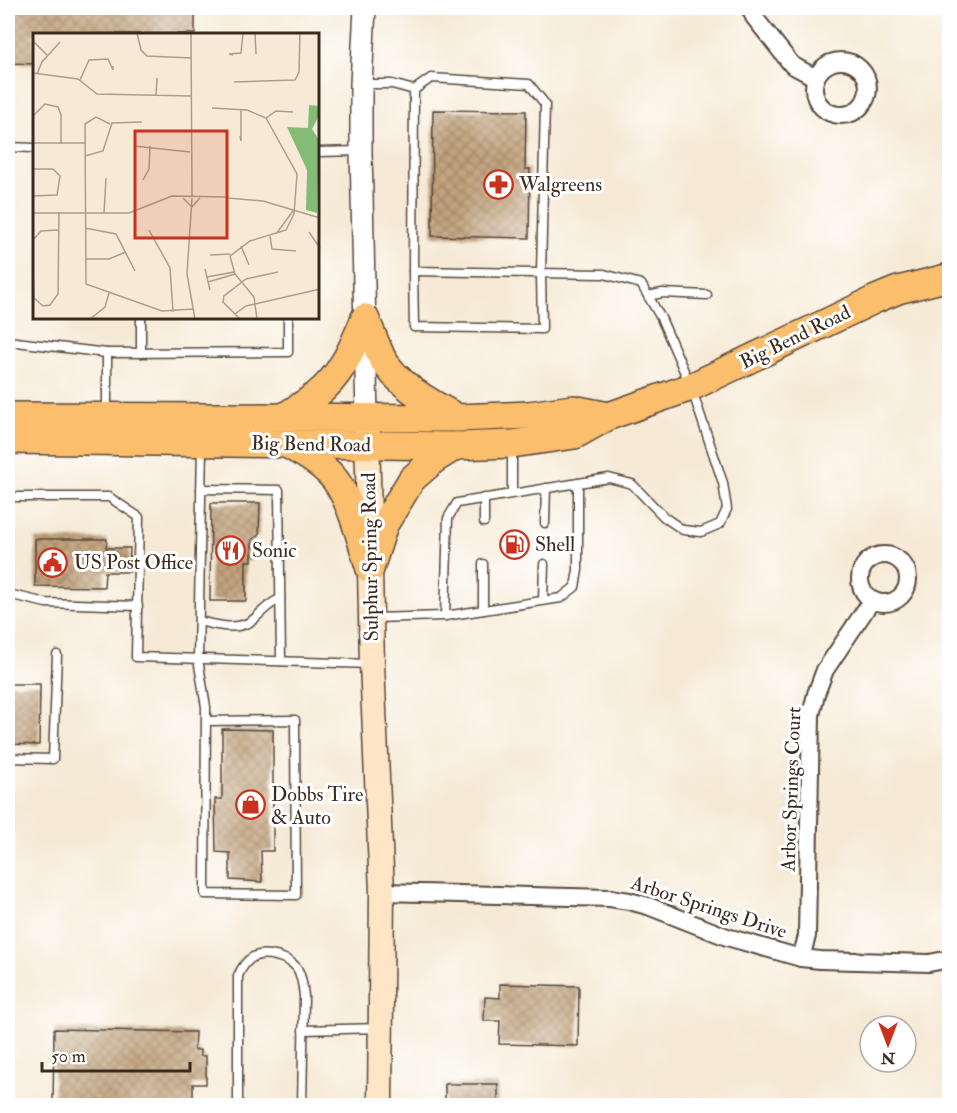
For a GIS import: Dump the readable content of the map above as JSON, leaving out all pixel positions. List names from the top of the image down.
{
  "streets": {
    "main road": ["Big Bend Road", "Sulphur Spring Road"],
    "street": ["Arbor Springs Court", "Arbor Springs Drive"]
  },
  "crossings": [
    ["Big Bend Road", "Sulphur Spring Road"],
    ["Sulphur Spring Road", "Arbor Springs Drive"],
    ["Arbor Springs Court", "Arbor Springs Drive"]
  ],
  "places": {
    "pharmacy": ["Walgreens"],
    "fuel station": ["Shell"],
    "restaurant": ["Sonic"],
    "public building": ["US Post Office"],
    "shop": ["Dobbs Tire & Auto"]
  },
  "scale_bar": "50 m",
  "north": "bottom"
}
